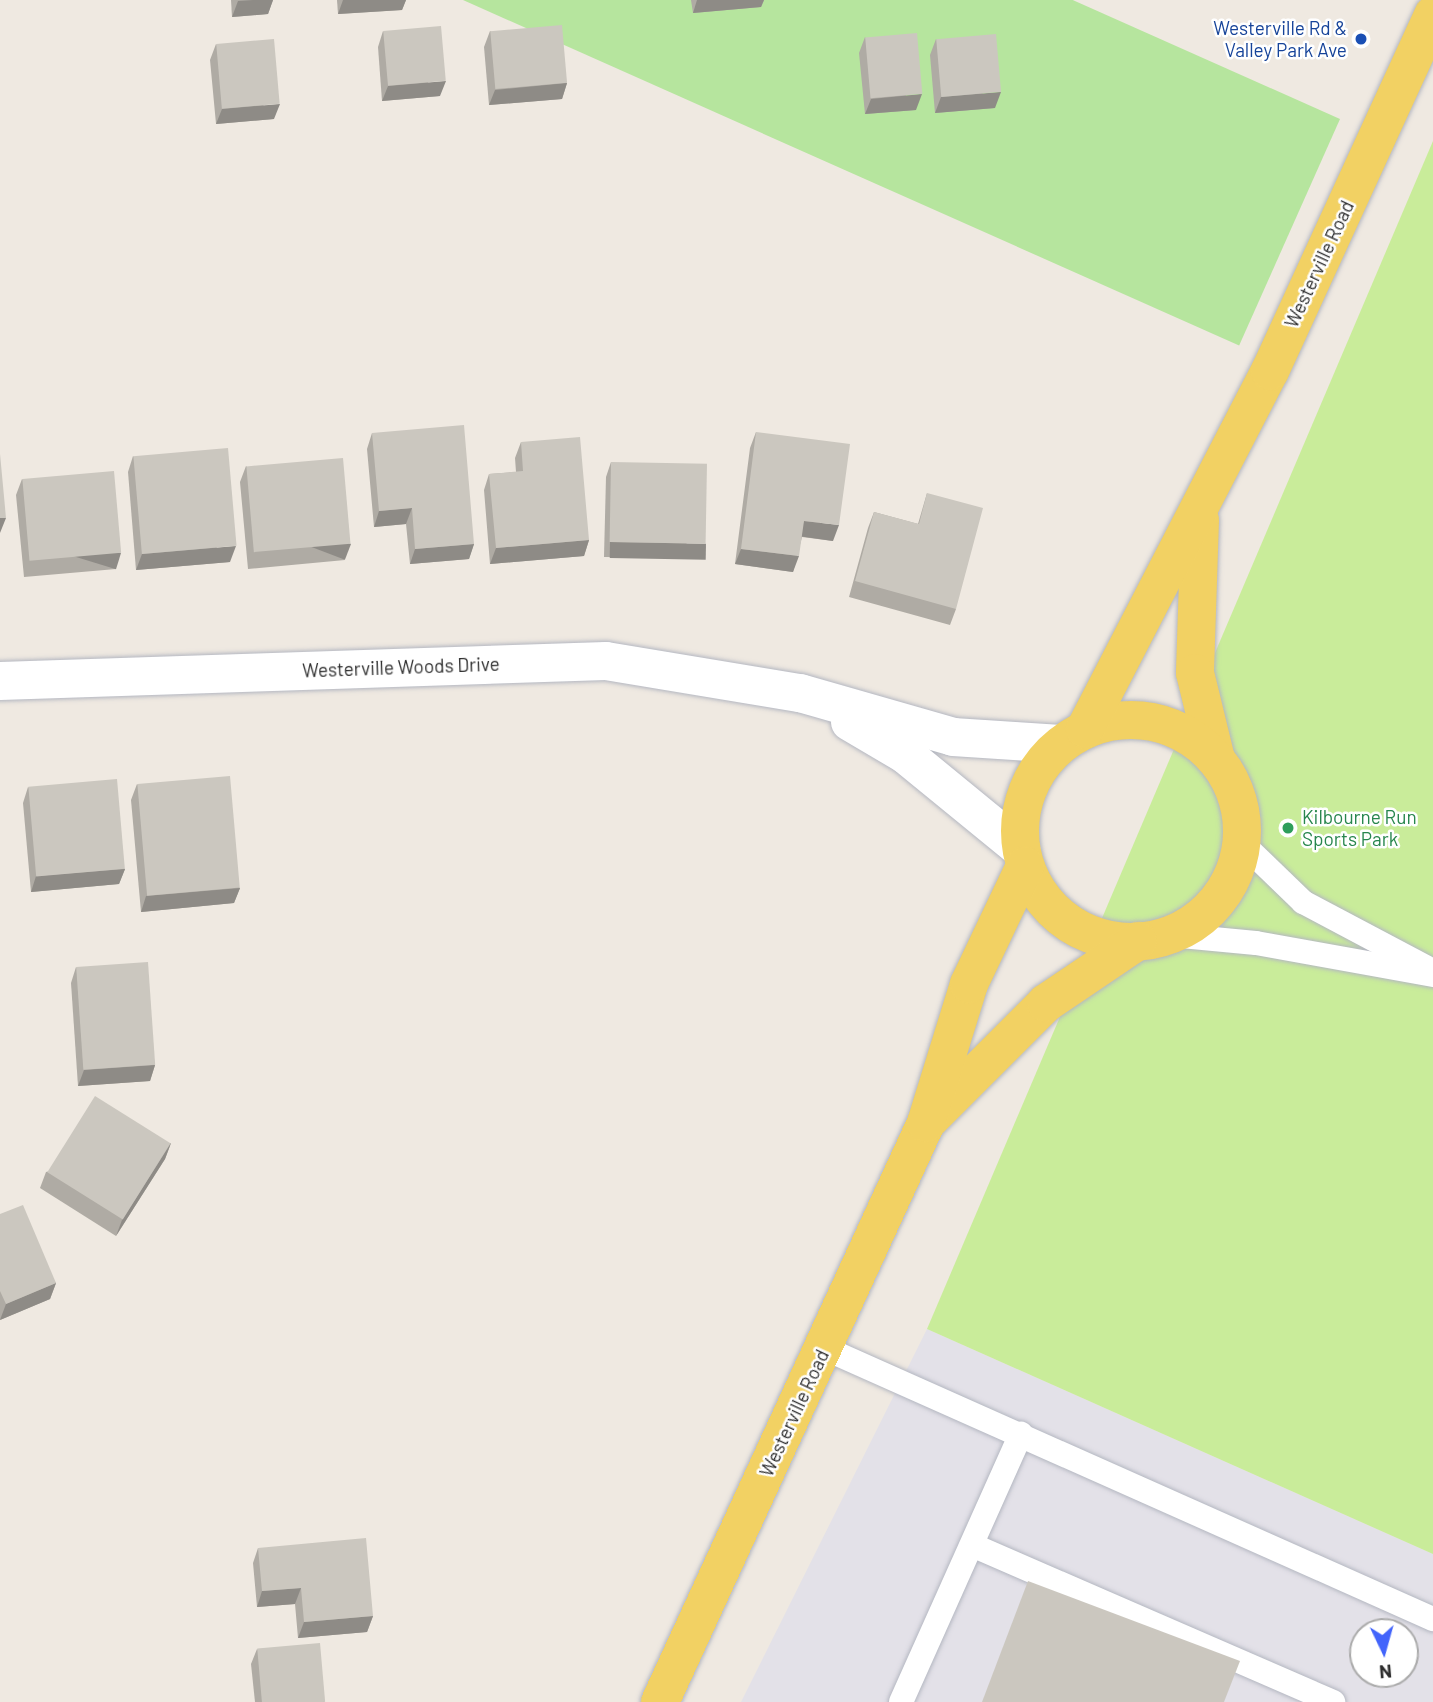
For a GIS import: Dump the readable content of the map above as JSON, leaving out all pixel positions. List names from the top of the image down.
{
  "streets": {
    "main road": ["Westerville Road"],
    "street": ["Westerville Woods Drive"]
  },
  "crossings": [
    ["Westerville Road", "Westerville Woods Drive"]
  ],
  "places": ["Westerville Rd & Valley Park Ave", "Kilbourne Run Sports Park"],
  "north": "bottom"
}
